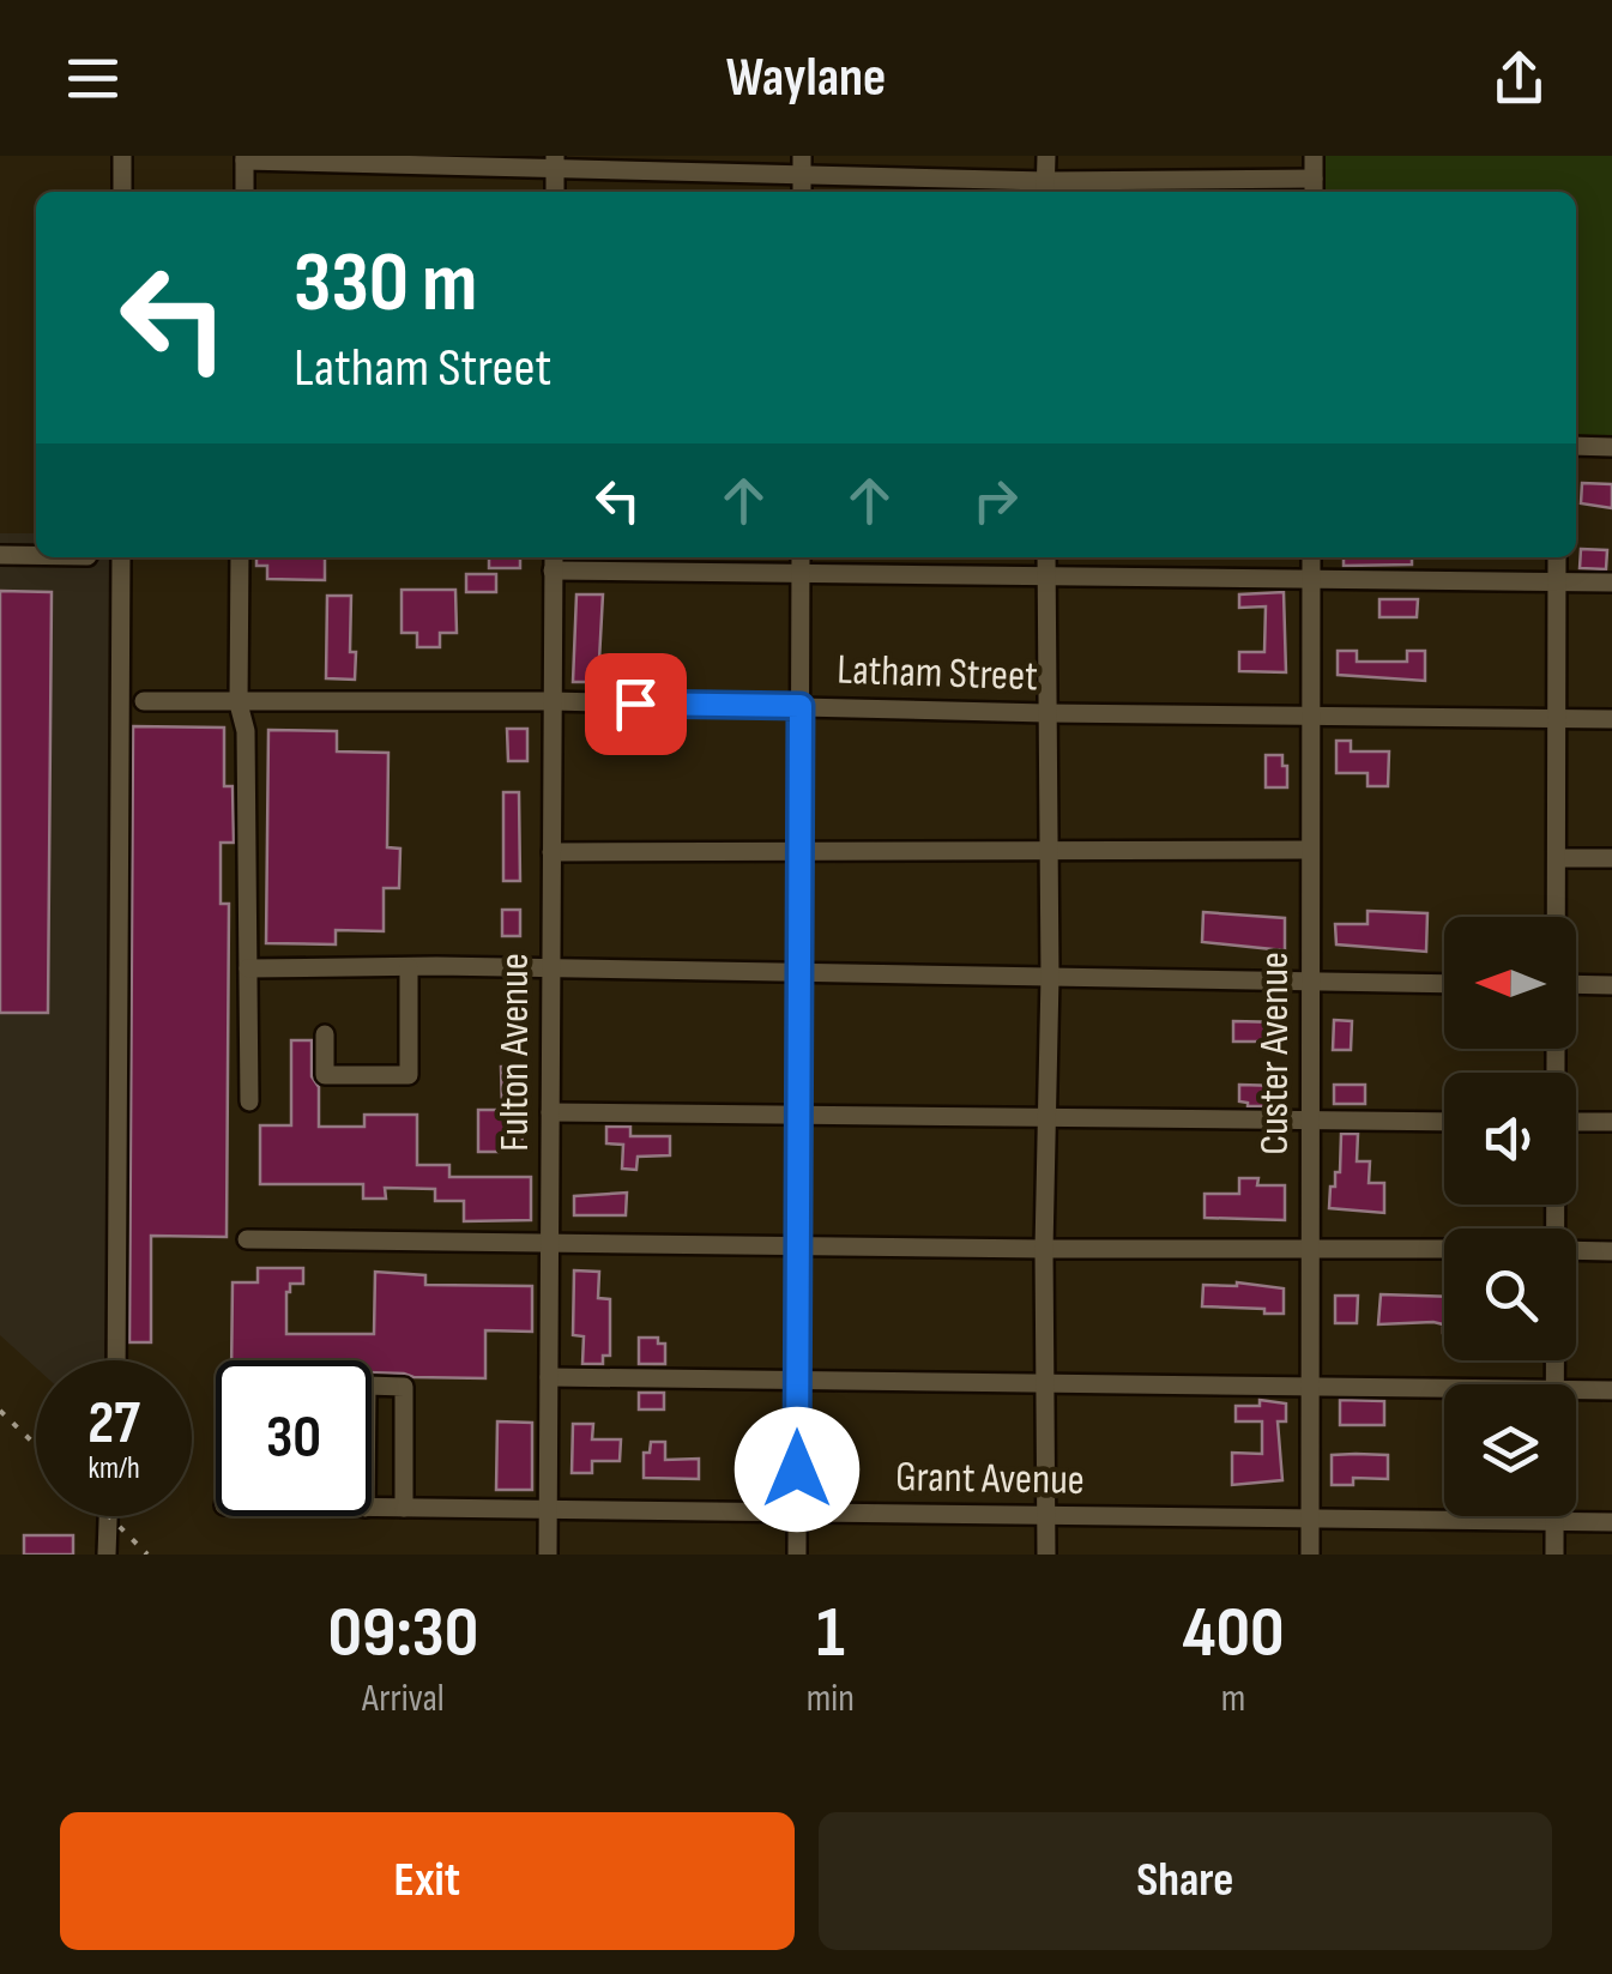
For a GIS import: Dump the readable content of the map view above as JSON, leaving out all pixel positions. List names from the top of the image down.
{
  "streets": {
    "street": [
      "Latham Street",
      "Fulton Avenue",
      "Custer Avenue",
      "Grant Avenue"
    ]
  },
  "crossings": [
    ["Latham Street", "Fulton Avenue"],
    ["Latham Street", "Custer Avenue"],
    ["Fulton Avenue", "Grant Avenue"],
    ["Custer Avenue", "Grant Avenue"]
  ],
  "north": "left",
  "page": {
    "header": "Waylane",
    "turn": ["330 m", "Latham Street"],
    "speed": "27 km/h",
    "limit": "30",
    "eta": [
      "09:30",
      "Arrival",
      "1",
      "min",
      "400",
      "m"
    ],
    "buttons": ["Exit", "Share"]
  }
}
